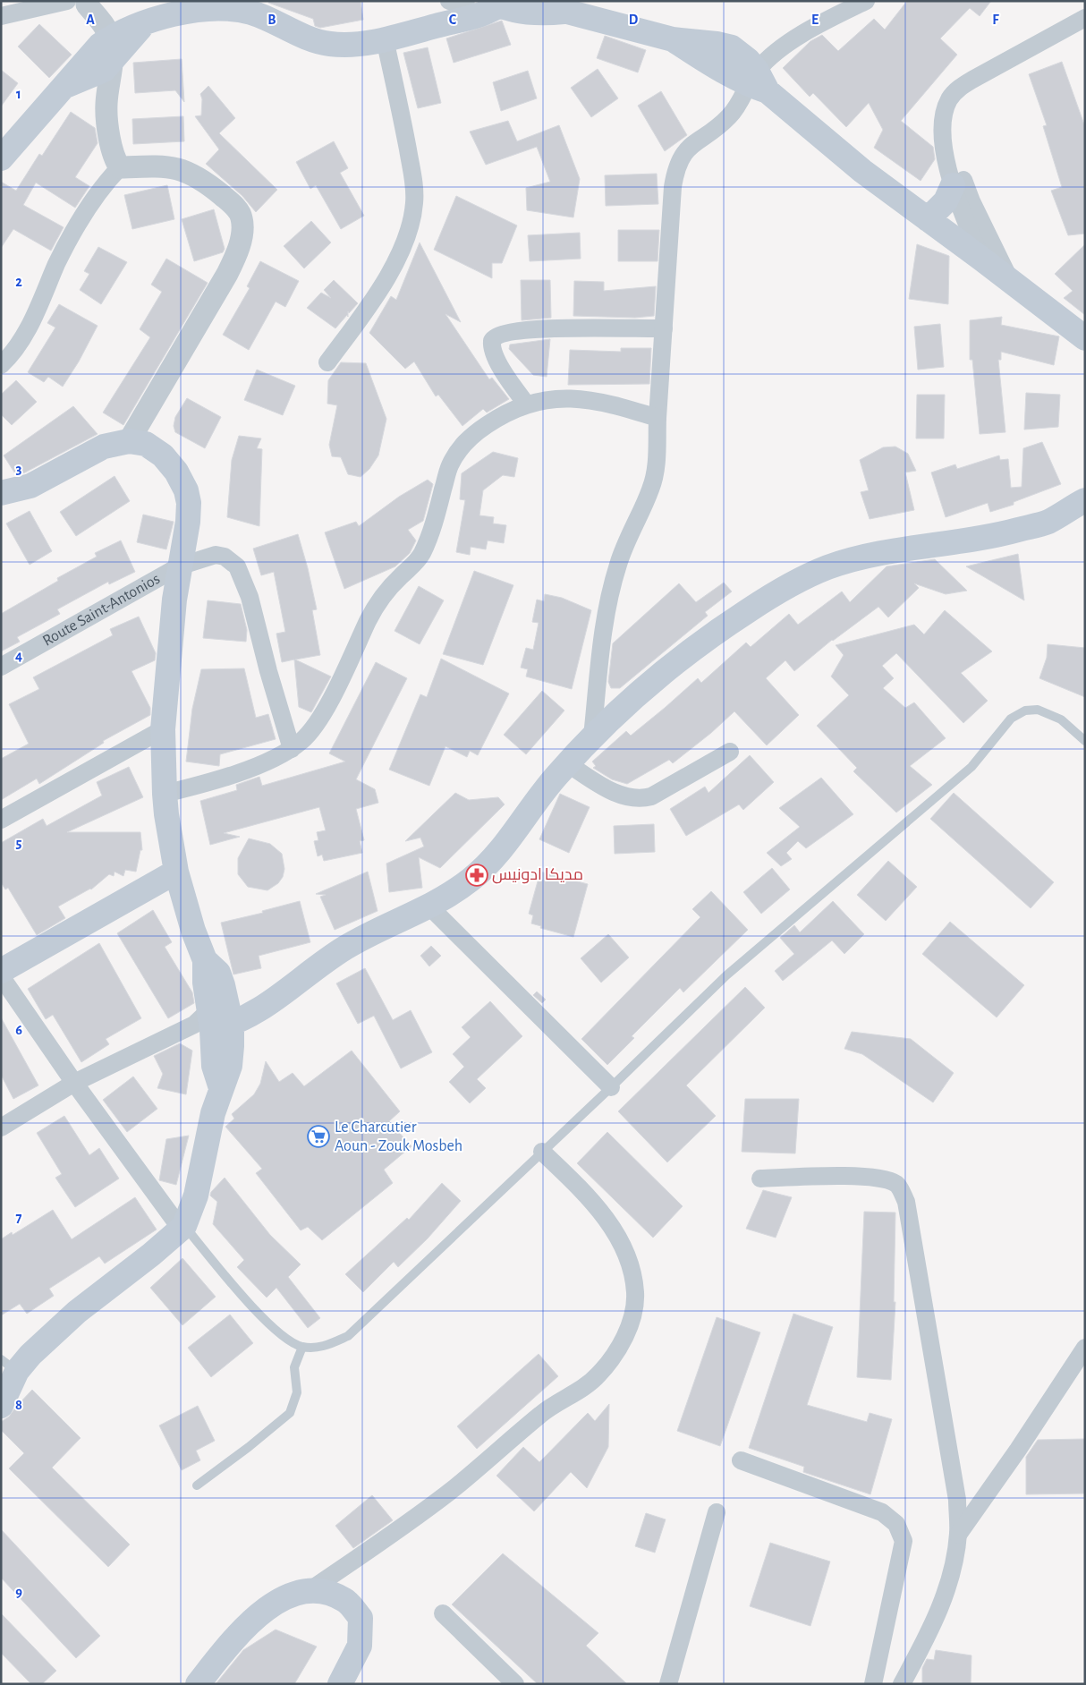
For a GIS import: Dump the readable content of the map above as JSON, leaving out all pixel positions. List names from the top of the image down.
{
  "streets": {
    "street": ["Route Saint-Antonios"]
  },
  "places": {
    "pharmacy": ["مديكا ادونيس"],
    "supermarket": ["Le Charcutier Aoun - Zouk Mosbeh"]
  },
  "grid": {
    "columns": [
      "A",
      "B",
      "C",
      "D",
      "E",
      "F"
    ],
    "rows": [
      "1",
      "2",
      "3",
      "4",
      "5",
      "6",
      "7",
      "8",
      "9"
    ]
  }
}
